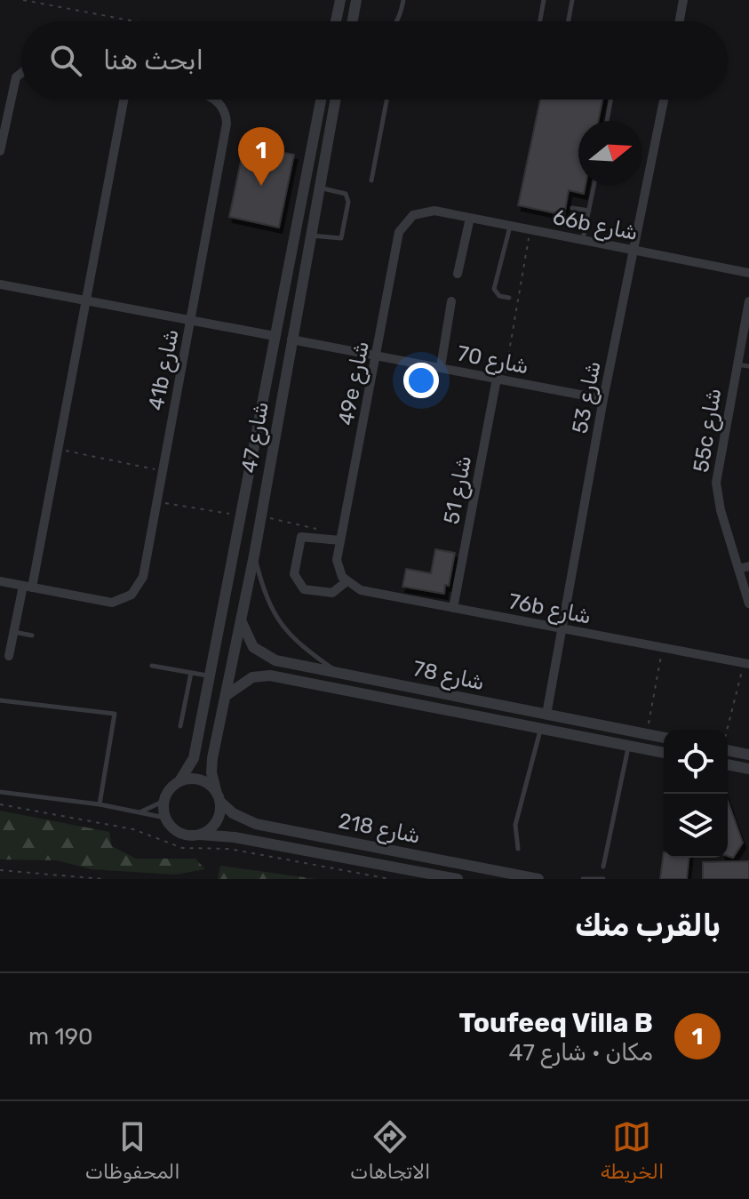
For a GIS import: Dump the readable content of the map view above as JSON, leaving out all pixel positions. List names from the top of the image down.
{
  "streets": {
    "street": [
      "66b شارع",
      "شارع 70",
      "41b شارع",
      "49e شارع",
      "شارع 53",
      "55c شارع",
      "شارع 47",
      "شارع 51",
      "76b شارع",
      "شارع 78",
      "شارع 218"
    ]
  },
  "crossings": [
    ["66b شارع", "49e شارع"],
    ["66b شارع", "شارع 53"],
    ["شارع 70", "49e شارع"],
    ["شارع 70", "شارع 53"],
    ["شارع 70", "شارع 47"],
    ["شارع 70", "شارع 51"],
    ["49e شارع", "76b شارع"],
    ["شارع 53", "76b شارع"],
    ["شارع 53", "شارع 78"],
    ["شارع 47", "شارع 78"],
    ["شارع 47", "شارع 218"],
    ["شارع 51", "76b شارع"]
  ],
  "north": "right",
  "page": {
    "search": "ابحث هنا",
    "pins": "1",
    "heading": "بالقرب منك",
    "list": [
      {
        "mark": "1",
        "name": "Toufeeq Villa B",
        "note": "مكان · شارع 47",
        "value": "190 m"
      }
    ],
    "nav": ["الخريطة", "الاتجاهات", "المحفوظات"]
  }
}
